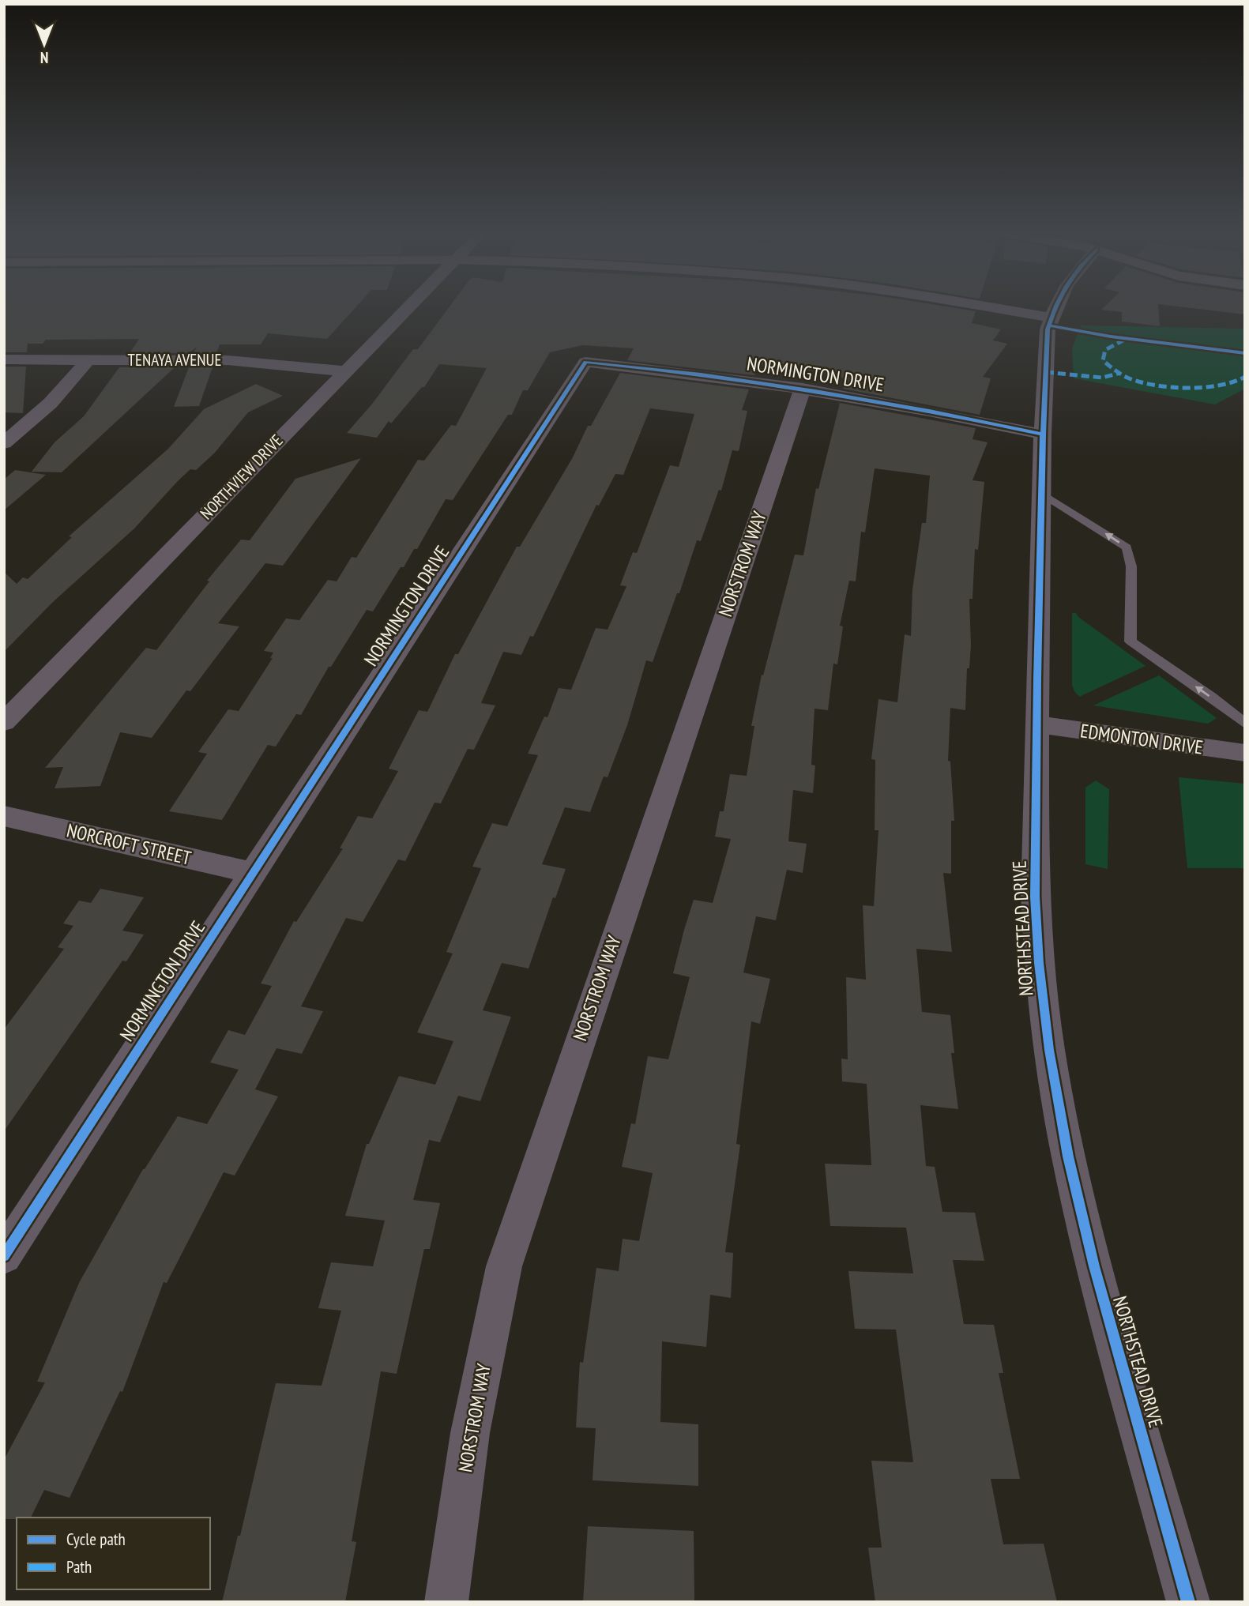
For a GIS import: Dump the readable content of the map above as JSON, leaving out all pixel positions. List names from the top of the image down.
{
  "streets": {
    "street": [
      "TENAYA AVENUE",
      "NORMINGTON DRIVE",
      "NORTHVIEW DRIVE",
      "NORSTROM WAY",
      "EDMONTON DRIVE",
      "NORCROFT STREET",
      "NORTHSTEAD DRIVE"
    ]
  },
  "crossings": [
    ["TENAYA AVENUE", "NORTHVIEW DRIVE"],
    ["NORMINGTON DRIVE", "NORSTROM WAY"],
    ["NORMINGTON DRIVE", "NORCROFT STREET"],
    ["NORMINGTON DRIVE", "NORTHSTEAD DRIVE"],
    ["EDMONTON DRIVE", "NORTHSTEAD DRIVE"]
  ],
  "legend": ["Cycle path", "Path"],
  "north": "bottom"
}
